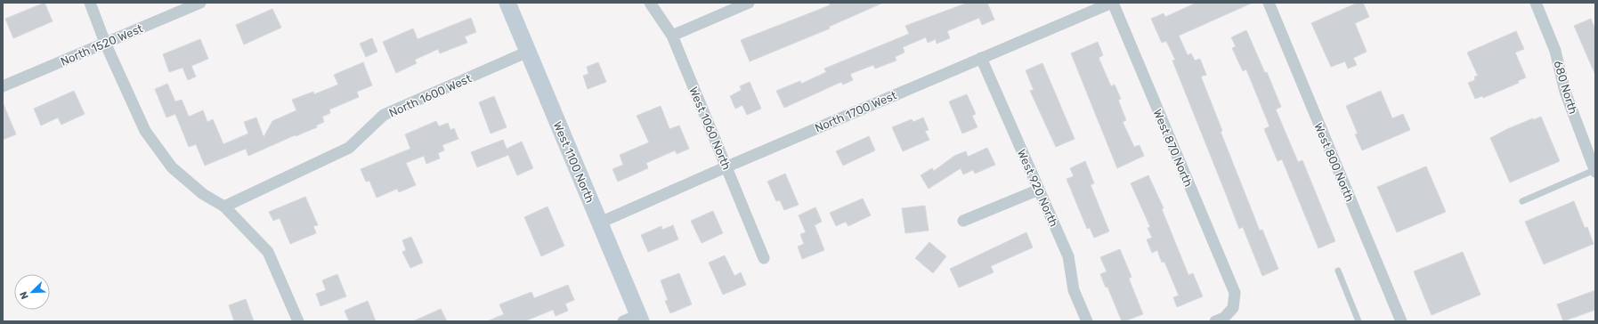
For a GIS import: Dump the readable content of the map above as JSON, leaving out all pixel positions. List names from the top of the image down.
{
  "streets": {
    "main road": ["West 1100 North"],
    "street": [
      "North 1520 West",
      "680 North",
      "North 1600 West",
      "North 1700 West",
      "West 1060 North",
      "West 870 North",
      "West 800 North",
      "West 920 North"
    ]
  },
  "crossings": [
    ["North 1600 West", "West 1100 North"],
    ["North 1700 West", "West 1060 North"],
    ["North 1700 West", "West 870 North"],
    ["North 1700 West", "West 1100 North"],
    ["North 1700 West", "West 920 North"]
  ],
  "north": "bottom left"
}
